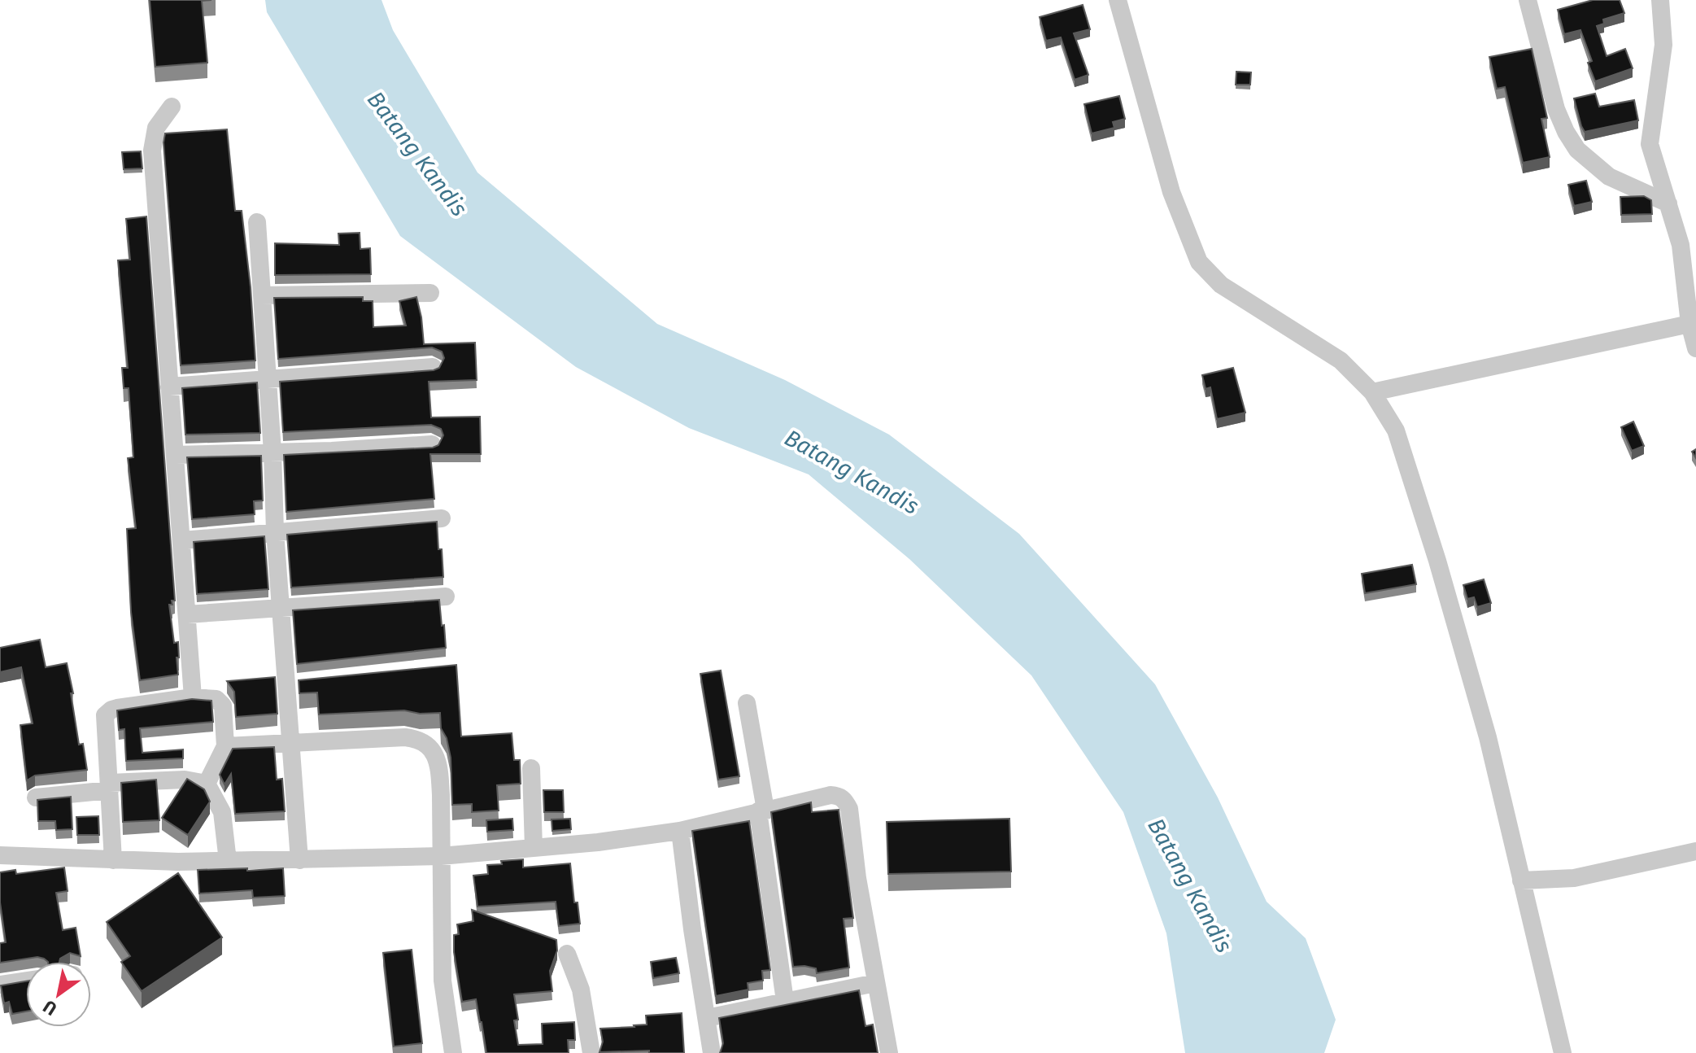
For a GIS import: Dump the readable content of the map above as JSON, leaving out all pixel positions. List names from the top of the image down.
{
  "water": ["Batang Kandis"],
  "north": "bottom left"
}
